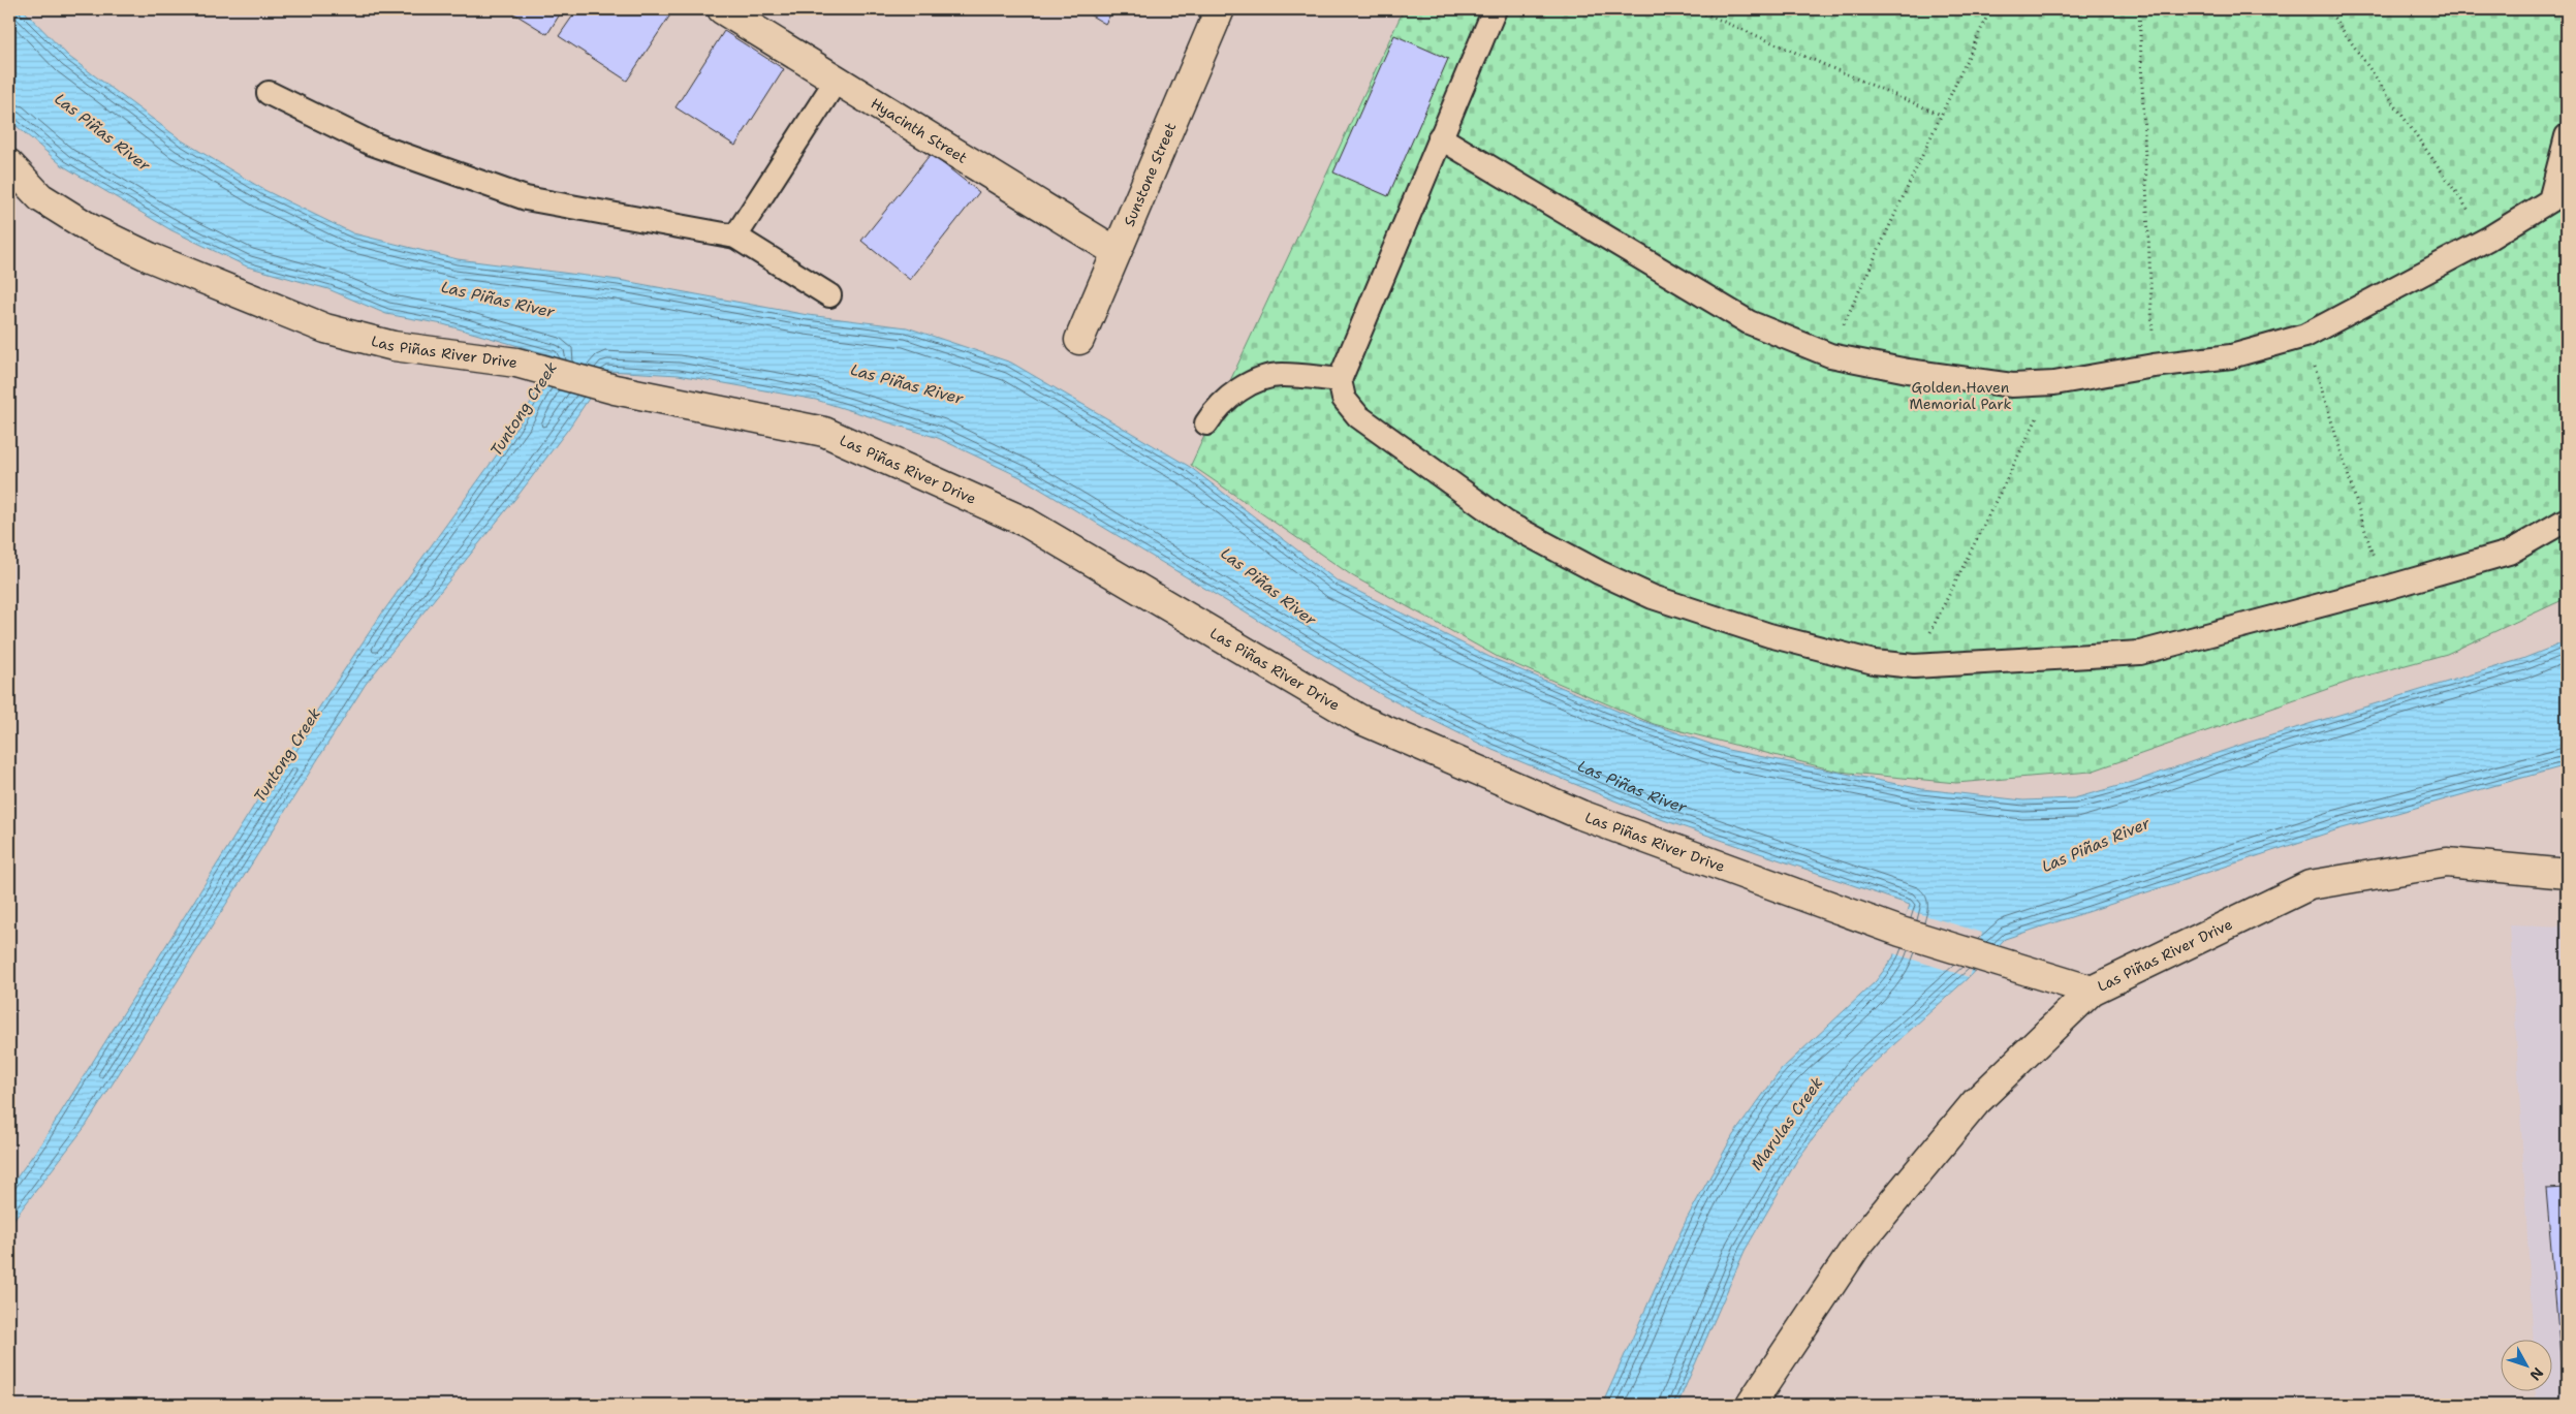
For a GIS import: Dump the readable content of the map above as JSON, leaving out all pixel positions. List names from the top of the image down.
{
  "streets": {
    "street": ["Hyacinth Street", "Sunstone Street", "Las Piñas River Drive"]
  },
  "crossings": [
    ["Hyacinth Street", "Sunstone Street"]
  ],
  "water": ["Las Piñas River", "Tuntong Creek", "Marulas Creek"],
  "parks": ["Golden Haven Memorial Park"],
  "north": "bottom right"
}
